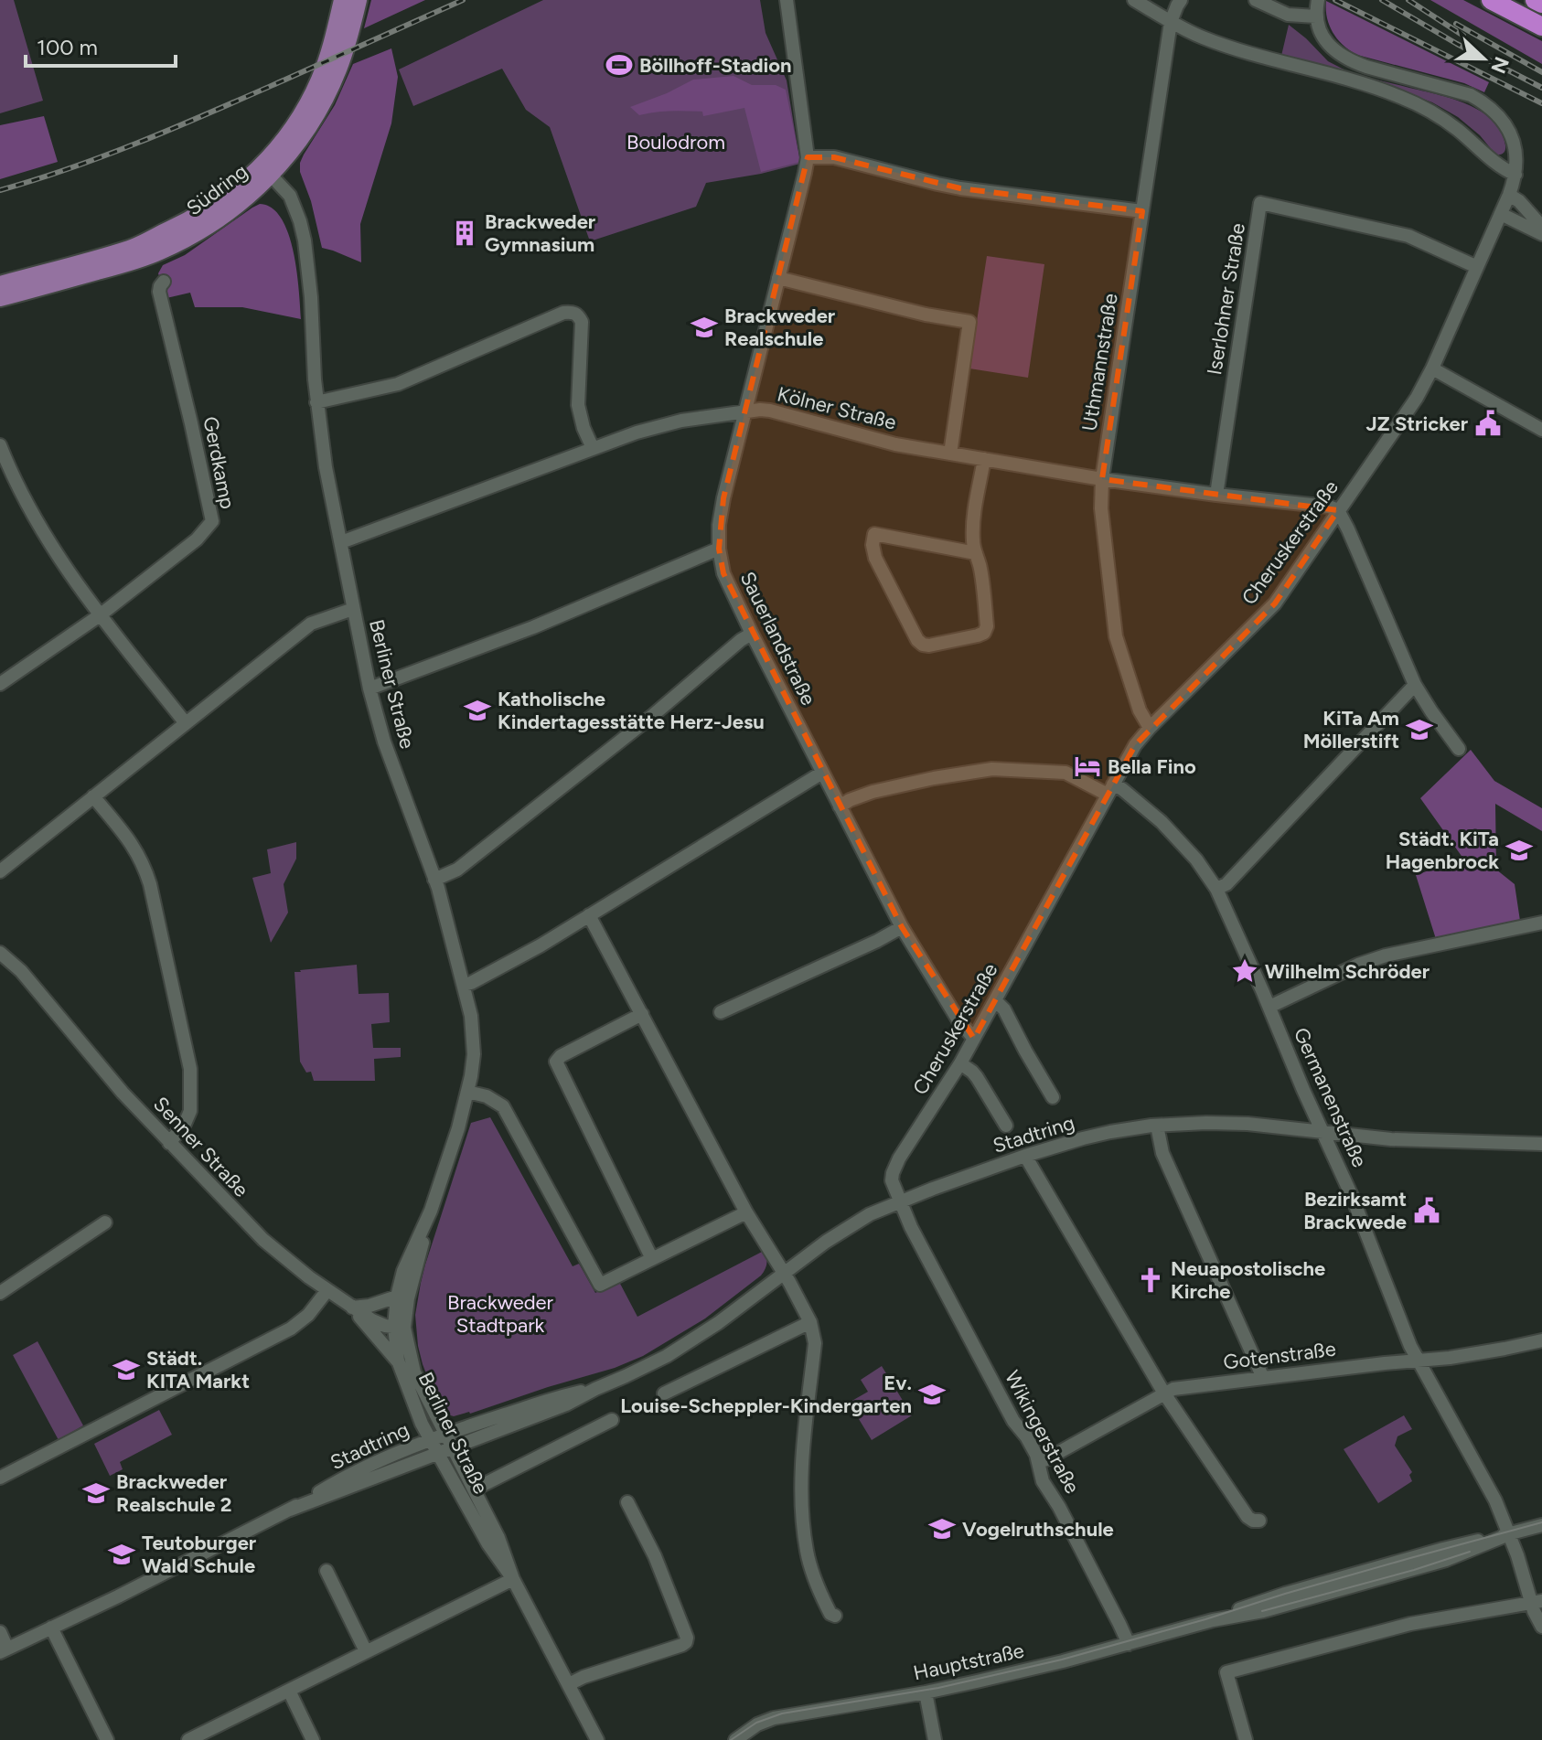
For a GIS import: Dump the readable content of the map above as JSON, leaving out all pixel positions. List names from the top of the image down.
{
  "streets": {
    "main road": ["Südring"],
    "street": [
      "Iserlohner Straße",
      "Uthmannstraße",
      "Kölner Straße",
      "Gerdkamp",
      "Cheruskerstraße",
      "Sauerlandstraße",
      "Berliner Straße",
      "Germanenstraße",
      "Stadtring",
      "Senner Straße",
      "Gotenstraße",
      "Wikingerstraße",
      "Hauptstraße"
    ]
  },
  "crossings": [
    ["Südring", "Berliner Straße"],
    ["Iserlohner Straße", "Kölner Straße"],
    ["Iserlohner Straße", "Cheruskerstraße"],
    ["Uthmannstraße", "Kölner Straße"],
    ["Uthmannstraße", "Cheruskerstraße"],
    ["Kölner Straße", "Cheruskerstraße"],
    ["Kölner Straße", "Sauerlandstraße"],
    ["Kölner Straße", "Berliner Straße"],
    ["Cheruskerstraße", "Sauerlandstraße"],
    ["Cheruskerstraße", "Germanenstraße"],
    ["Cheruskerstraße", "Stadtring"],
    ["Cheruskerstraße", "Wikingerstraße"],
    ["Sauerlandstraße", "Germanenstraße"],
    ["Berliner Straße", "Stadtring"],
    ["Berliner Straße", "Senner Straße"],
    ["Germanenstraße", "Stadtring"],
    ["Germanenstraße", "Gotenstraße"],
    ["Germanenstraße", "Hauptstraße"],
    ["Stadtring", "Wikingerstraße"],
    ["Gotenstraße", "Wikingerstraße"],
    ["Wikingerstraße", "Hauptstraße"]
  ],
  "parks": ["Boulodrom", "Brackweder Stadtpark"],
  "places": {
    "sports": ["Böllhoff-Stadion"],
    "building": ["Brackweder Gymnasium"],
    "school or university": [
      "Brackweder Realschule",
      "Katholische Kindertagesstätte Herz-Jesu",
      "KiTa Am Möllerstift",
      "Städt. KiTa Hagenbrock",
      "Städt. KITA Markt",
      "Ev. Louise-Scheppler-Kindergarten",
      "Brackweder Realschule 2",
      "Vogelruthschule",
      "Teutoburger Wald Schule"
    ],
    "public building": ["JZ Stricker", "Bezirksamt Brackwede"],
    "hotel": ["Bella Fino"],
    "place": ["Wilhelm Schröder"],
    "church": ["Neuapostolische Kirche"]
  },
  "scale_bar": "100 m",
  "north": "right"
}
